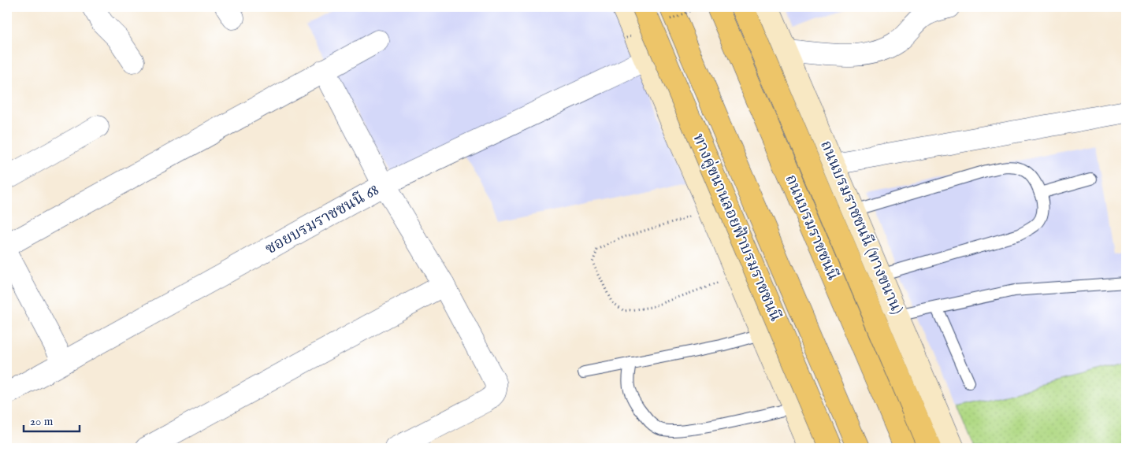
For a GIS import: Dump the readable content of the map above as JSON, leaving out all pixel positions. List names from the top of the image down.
{
  "streets": {
    "main road": ["ทางคู่ขนานลอยฟ้าบรมราชชนนี", "ถนนบรมราชชนนี", "ถนนบรมราชชนนี (ทางขนาน)"],
    "street": ["ซอยบรมราชชนนี 68"]
  },
  "scale_bar": "20 m"
}
